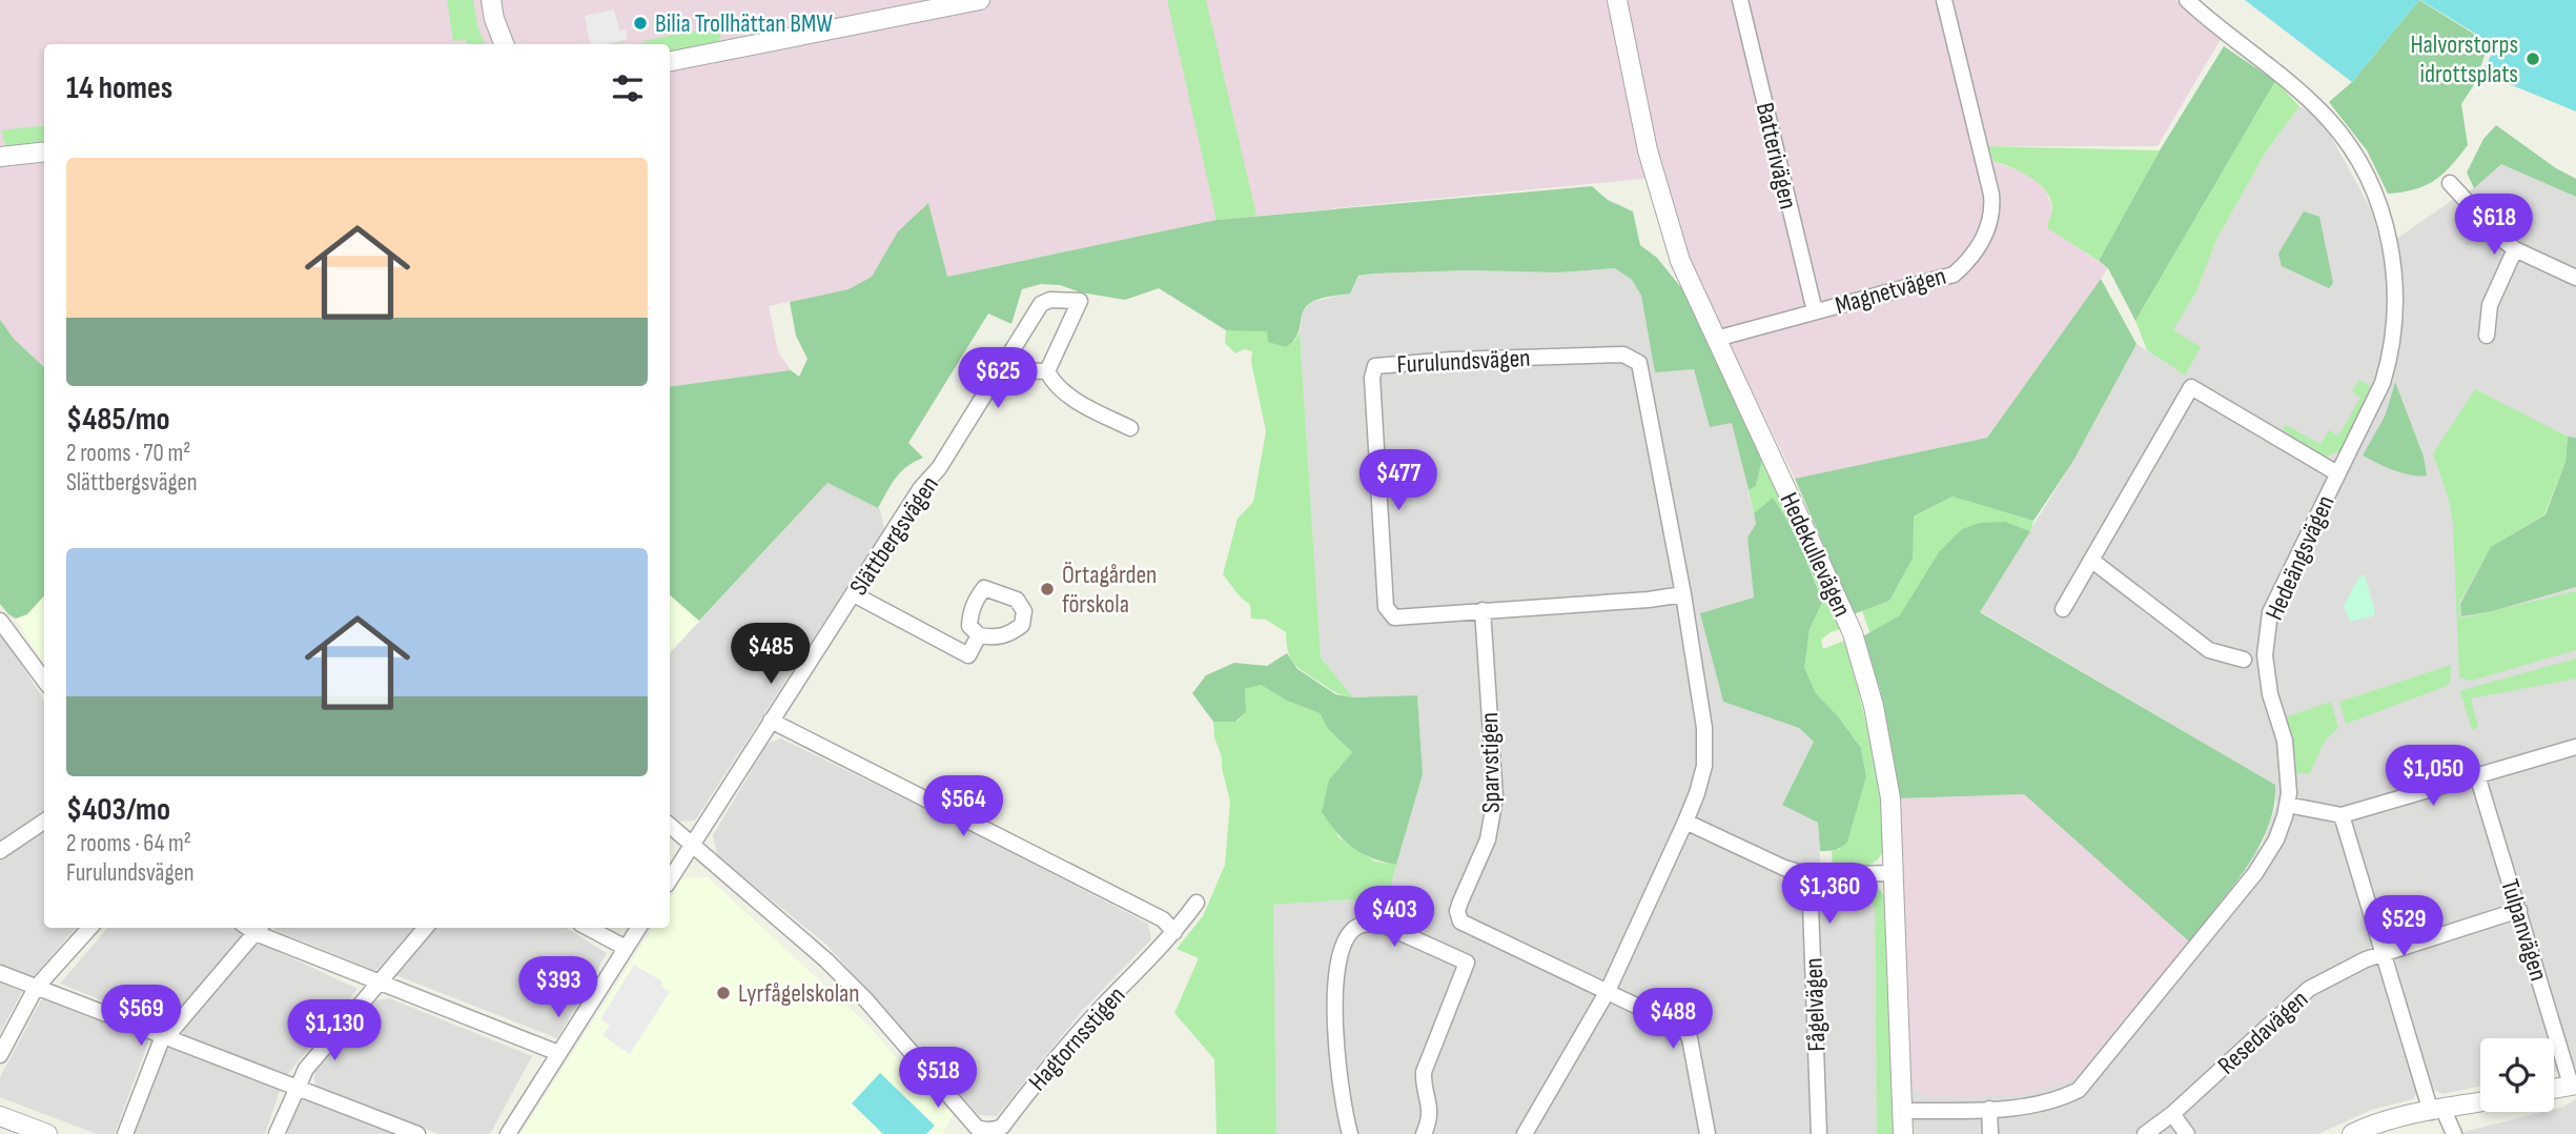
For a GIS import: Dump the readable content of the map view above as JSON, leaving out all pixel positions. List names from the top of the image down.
{
  "streets": {
    "street": [
      "Batterivägen",
      "Magnetvägen",
      "Furulundsvägen",
      "Slättbergsvägen",
      "Hedekullevägen",
      "Hedeängsvägen",
      "Sparvstigen",
      "Tulpanvägen",
      "Fågelvägen",
      "Resedavägen",
      "Hagtornsstigen"
    ]
  },
  "crossings": [
    ["Batterivägen", "Magnetvägen"],
    ["Magnetvägen", "Hedekullevägen"],
    ["Furulundsvägen", "Sparvstigen"],
    ["Slättbergsvägen", "Hagtornsstigen"],
    ["Hedekullevägen", "Hedeängsvägen"],
    ["Tulpanvägen", "Resedavägen"]
  ],
  "places": [
    "Bilia Trollhättan BMW",
    "Halvorstorps idrottsplats",
    "Örtagården förskola",
    "Lyrfågelskolan"
  ],
  "page": {
    "heading": "14 homes",
    "list": [
      {
        "name": "$485/mo",
        "note": "2 rooms · 70 m² · Slättbergsvägen"
      },
      {
        "name": "$403/mo",
        "note": "2 rooms · 64 m² · Furulundsvägen"
      }
    ],
    "price": [
      "$618",
      "$625",
      "$477",
      "$485",
      "$1,050",
      "$564",
      "$1,360",
      "$403",
      "$529",
      "$393",
      "$569",
      "$488",
      "$1,130",
      "$518"
    ]
  }
}
